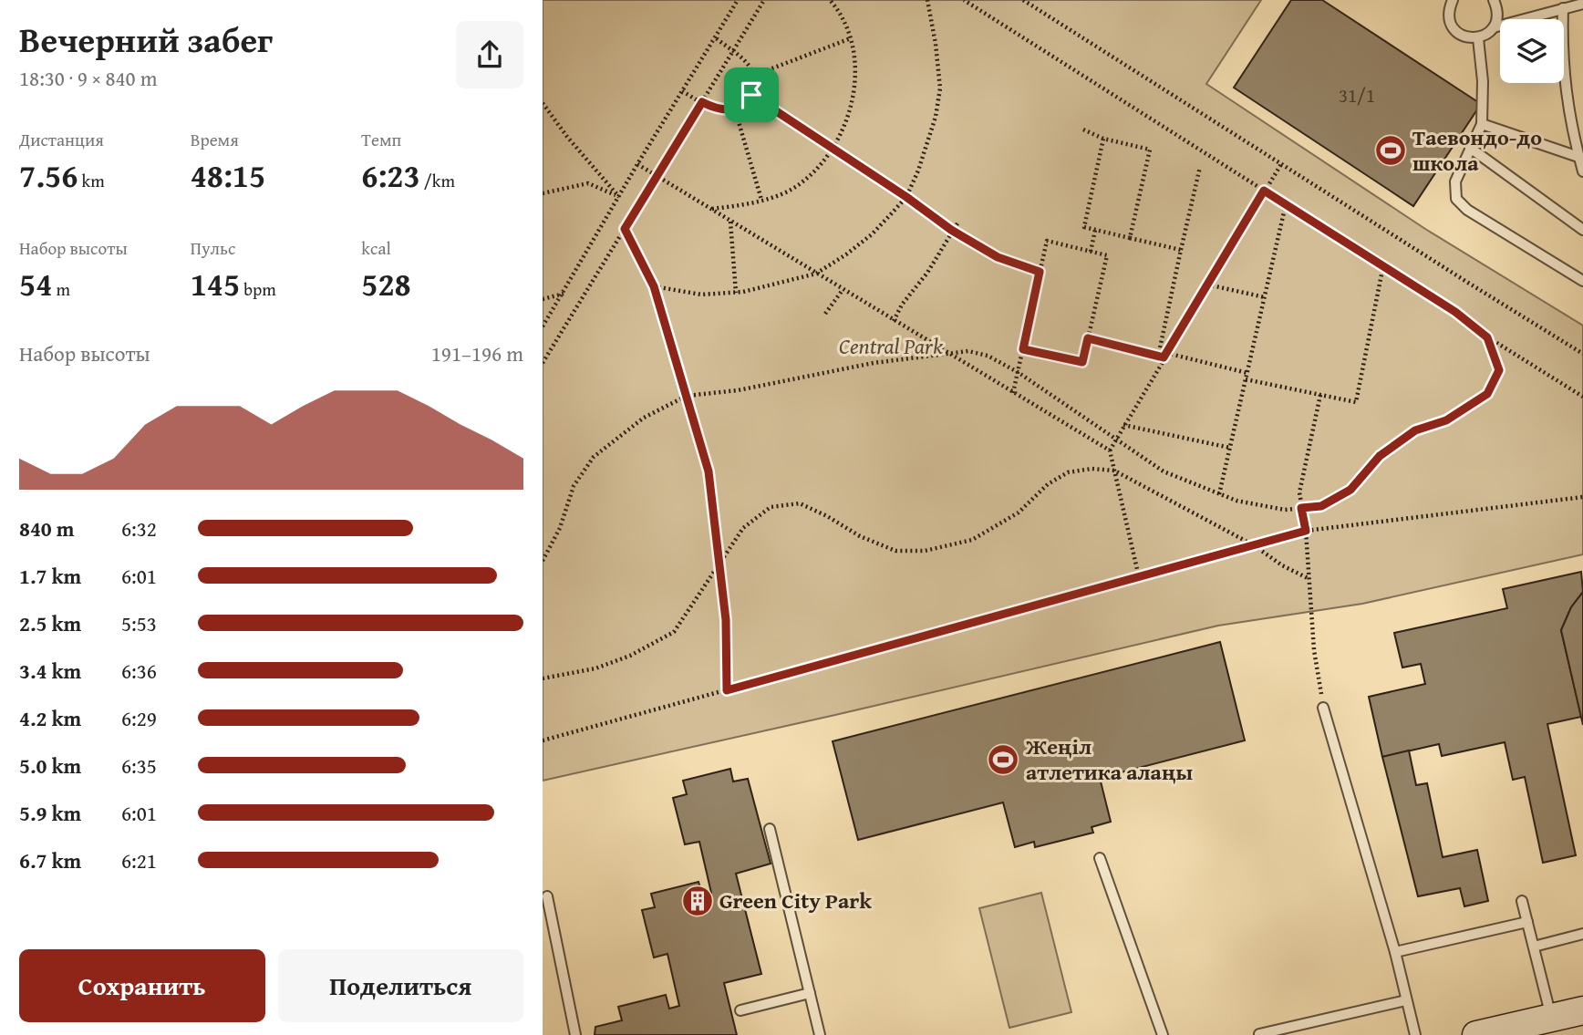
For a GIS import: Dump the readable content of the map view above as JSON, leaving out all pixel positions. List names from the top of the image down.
{
  "parks": ["Central Park"],
  "places": {
    "sports": ["Таевондо-до школа", "Жеңіл атлетика алаңы"],
    "building": ["Green City Park"]
  },
  "house_numbers": ["31/1"],
  "page": {
    "heading": ["Вечерний забег", "18:30 · 9 × 840 m"],
    "stats": [
      ["Дистанция", "7.56 km"],
      ["Время", "48:15"],
      ["Темп", "6:23 /km"],
      ["Набор высоты", "54 m"],
      ["Пульс", "145 bpm"],
      ["kcal", "528"]
    ],
    "chart": ["Набор высоты", "191–196 m"],
    "list": [
      {
        "name": "840 m",
        "note": "6:32"
      },
      {
        "name": "1.7 km",
        "note": "6:01"
      },
      {
        "name": "2.5 km",
        "note": "5:53"
      },
      {
        "name": "3.4 km",
        "note": "6:36"
      },
      {
        "name": "4.2 km",
        "note": "6:29"
      },
      {
        "name": "5.0 km",
        "note": "6:35"
      },
      {
        "name": "5.9 km",
        "note": "6:01"
      },
      {
        "name": "6.7 km",
        "note": "6:21"
      }
    ],
    "buttons": ["Сохранить", "Поделиться"]
  }
}
